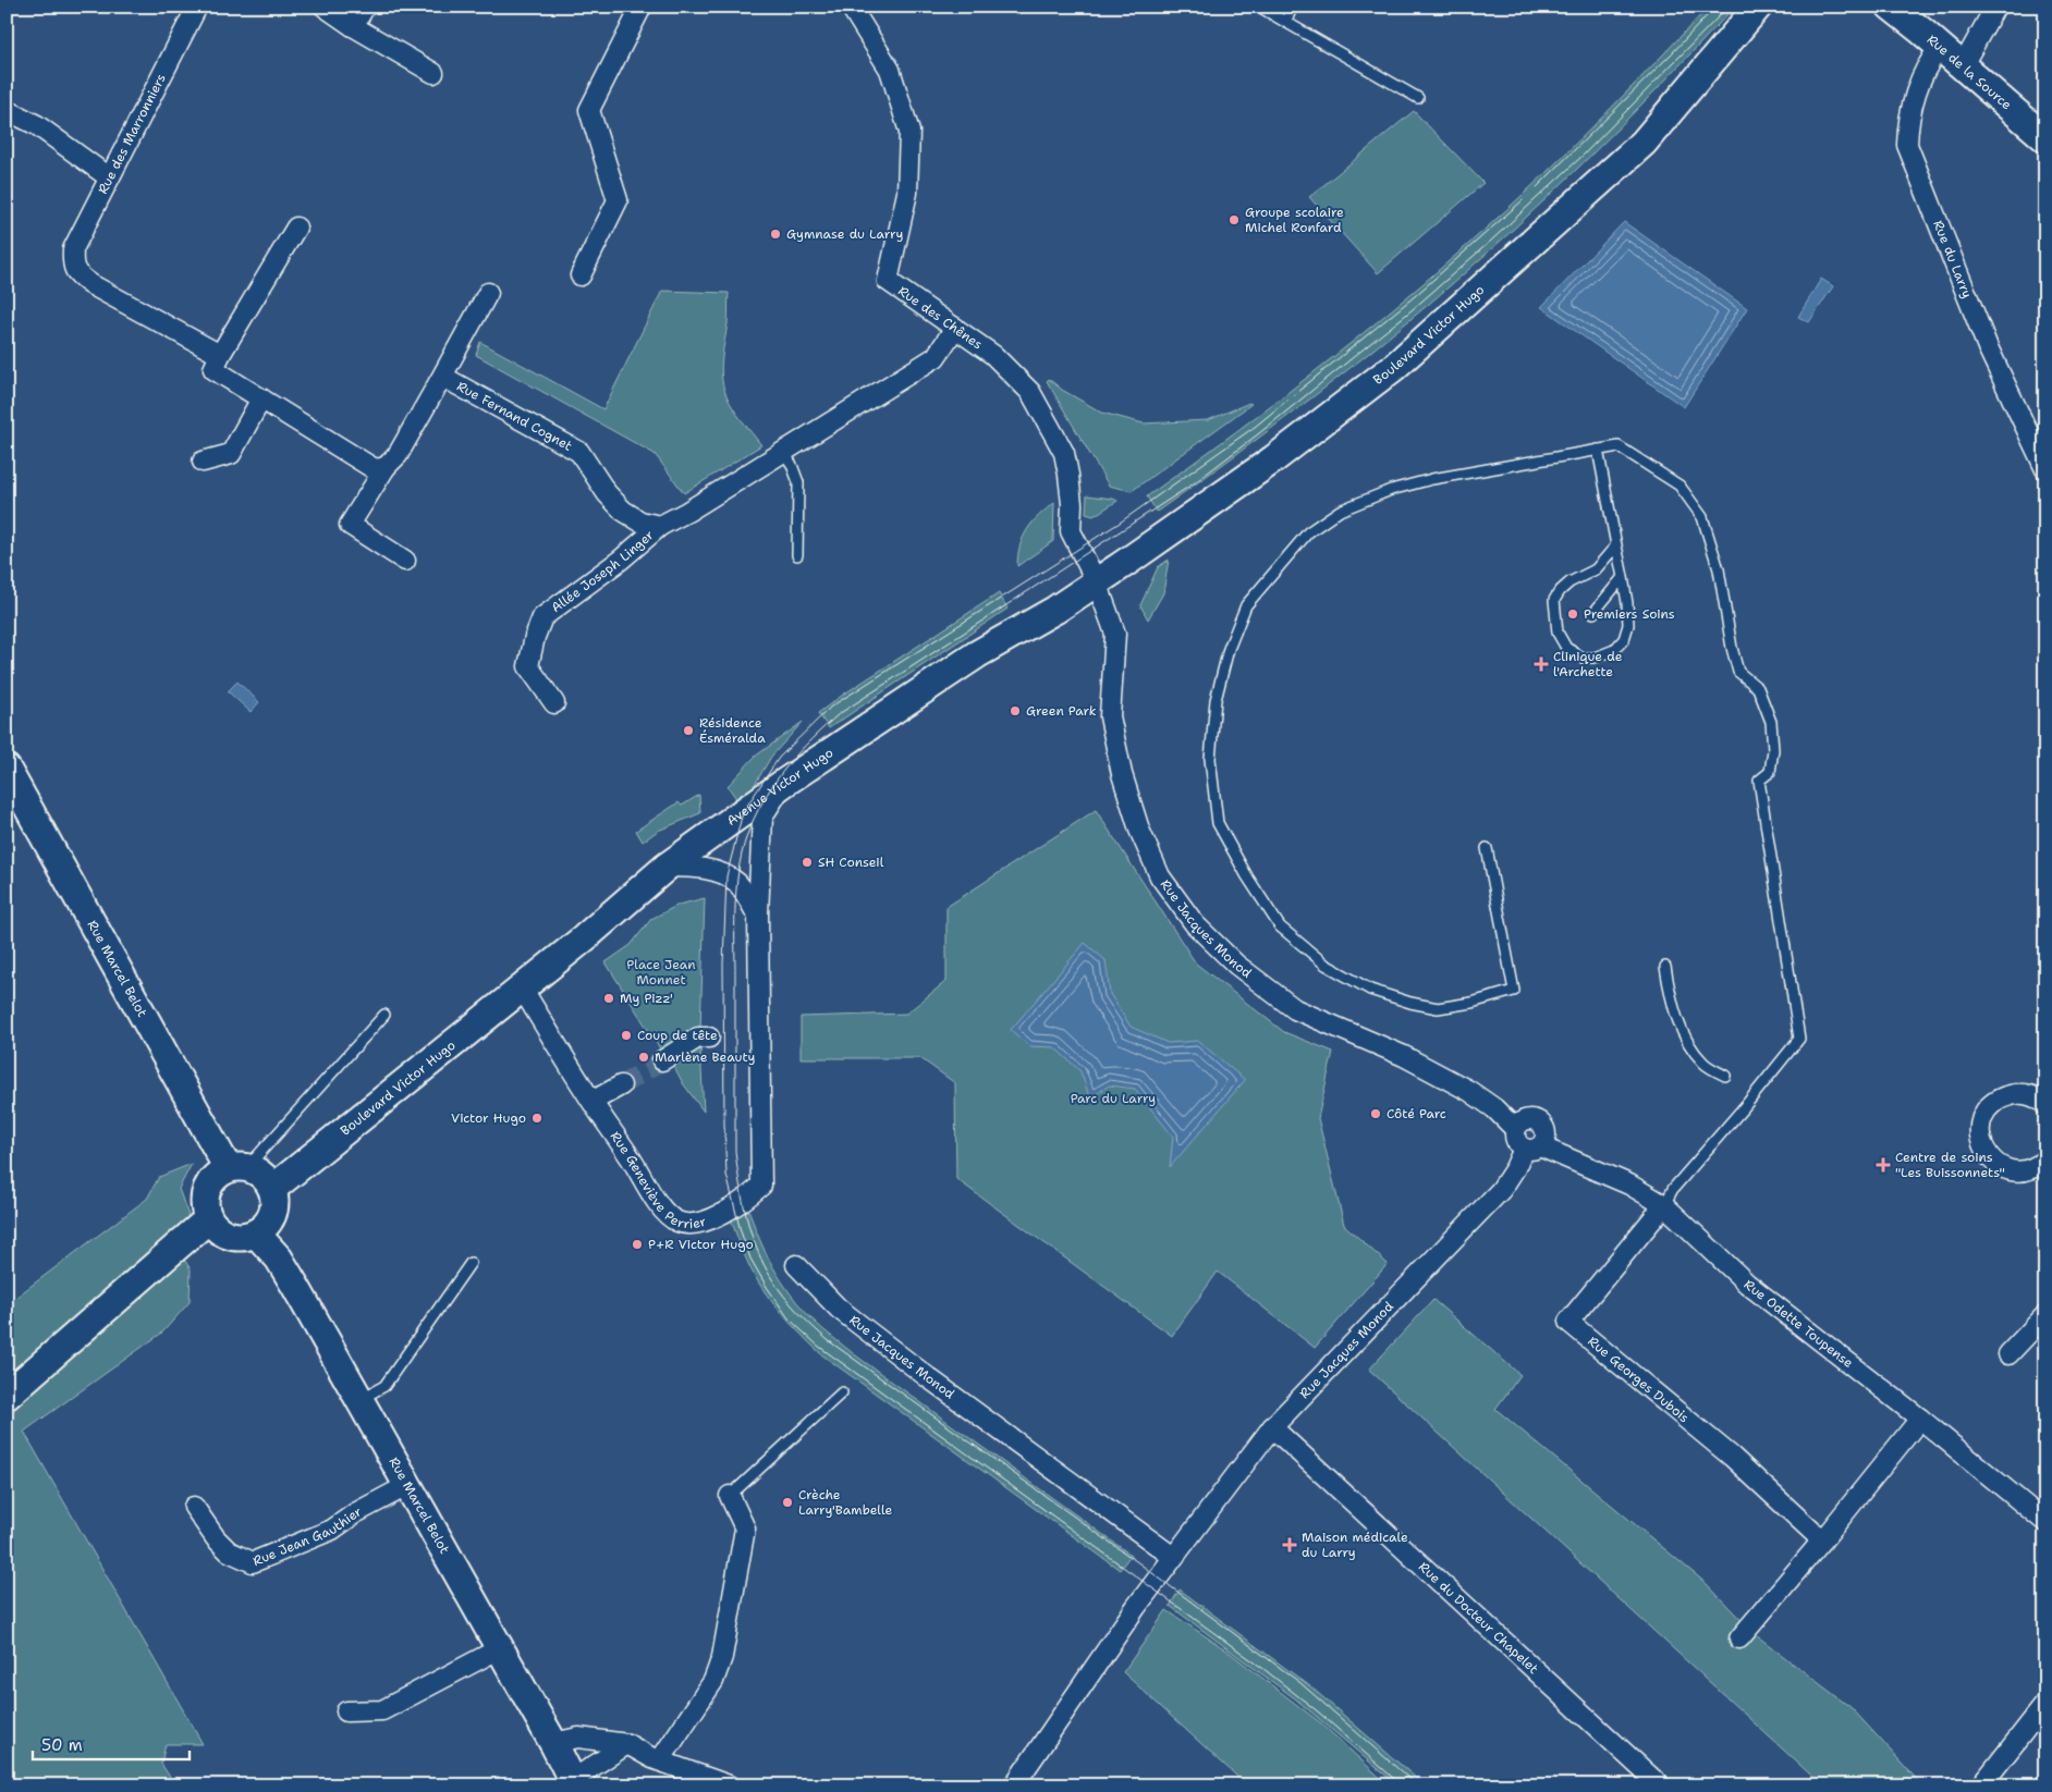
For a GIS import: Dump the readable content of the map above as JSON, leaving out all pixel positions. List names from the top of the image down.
{
  "streets": {
    "main road": [
      "Rue de la Source",
      "Boulevard Victor Hugo",
      "Avenue Victor Hugo",
      "Rue Marcel Belot"
    ],
    "street": [
      "Rue des Marronniers",
      "Rue du Larry",
      "Rue des Chênes",
      "Rue Fernand Cognet",
      "Allée Joseph Linger",
      "Rue Jacques Monod",
      "Rue Geneviève Perrier",
      "Rue Odette Toupense",
      "Rue Georges Dubois",
      "Rue Jean Gauthier",
      "Rue du Docteur Chapelet"
    ]
  },
  "crossings": [
    ["Rue de la Source", "Rue du Larry"],
    ["Rue des Chênes", "Boulevard Victor Hugo"],
    ["Rue des Chênes", "Rue Jacques Monod"],
    ["Boulevard Victor Hugo", "Avenue Victor Hugo"],
    ["Boulevard Victor Hugo", "Rue Jacques Monod"],
    ["Boulevard Victor Hugo", "Rue Marcel Belot"],
    ["Boulevard Victor Hugo", "Rue Geneviève Perrier"],
    ["Rue Fernand Cognet", "Allée Joseph Linger"],
    ["Avenue Victor Hugo", "Rue Geneviève Perrier"],
    ["Rue Jacques Monod", "Rue Odette Toupense"],
    ["Rue Jacques Monod", "Rue du Docteur Chapelet"],
    ["Rue Marcel Belot", "Rue Jean Gauthier"],
    ["Rue Odette Toupense", "Rue Georges Dubois"]
  ],
  "parks": ["Place Jean Monnet", "Parc du Larry"],
  "places": {
    "other": [
      "Groupe scolaire Michel Ronfard",
      "Gymnase du Larry",
      "Premiers Soins",
      "Green Park",
      "Résidence Ésméralda",
      "SH Conseil",
      "My Pizz'",
      "Coup de tête",
      "Marlène Beauty",
      "Côté Parc",
      "Victor Hugo",
      "P+R Victor Hugo",
      "Crèche Larry'Bambelle"
    ],
    "health": ["Clinique de l'Archette", "Centre de soins \"Les Buissonnets\"", "Maison médicale du Larry"]
  },
  "scale_bar": "50 m"
}
